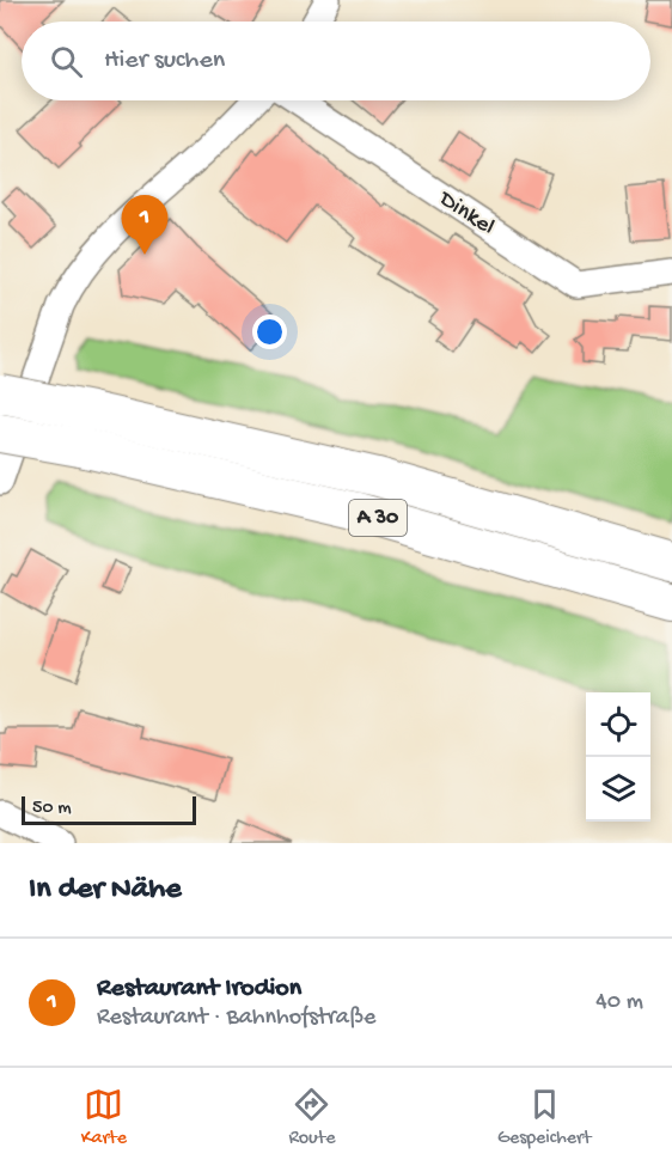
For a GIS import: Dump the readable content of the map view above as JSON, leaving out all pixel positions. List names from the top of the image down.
{
  "streets": {
    "highway": ["A 30"],
    "street": ["Dinkel"]
  },
  "scale_bar": "50 m",
  "page": {
    "search": "Hier suchen",
    "pins": "1",
    "scale": "50 m",
    "heading": "In der Nähe",
    "list": [
      {
        "mark": "1",
        "name": "Restaurant Irodion",
        "note": "Restaurant · Bahnhofstraße",
        "value": "40 m"
      }
    ],
    "nav": ["Karte", "Route", "Gespeichert"]
  }
}
